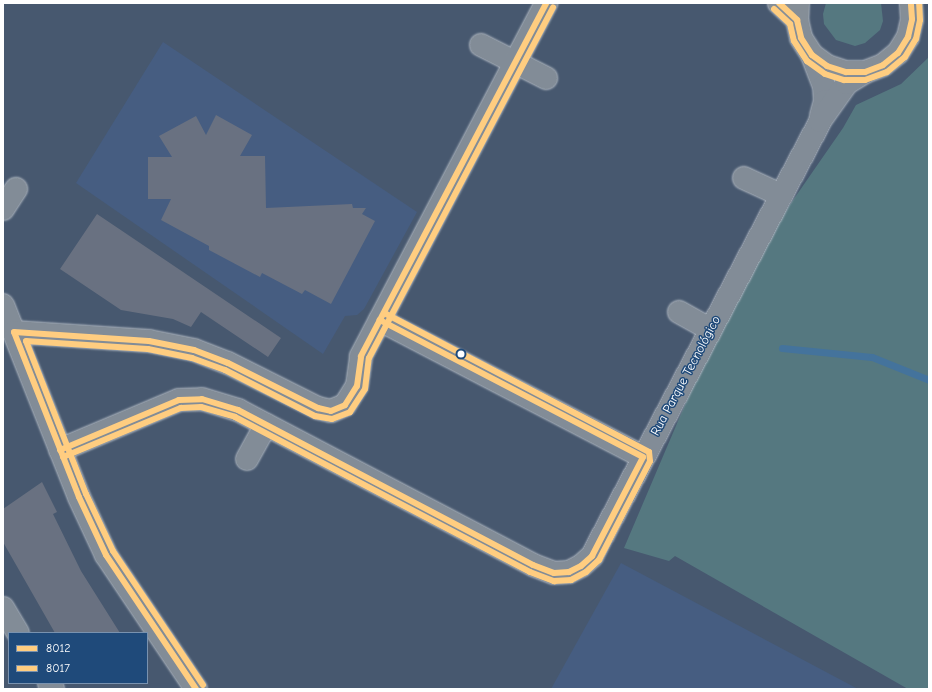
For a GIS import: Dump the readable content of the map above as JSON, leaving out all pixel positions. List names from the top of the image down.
{
  "streets": {
    "street": ["Rua Parque Tecnológico"]
  },
  "lines": ["transit line 8012", "transit line 8017"],
  "legend": ["8012", "8017"]
}
